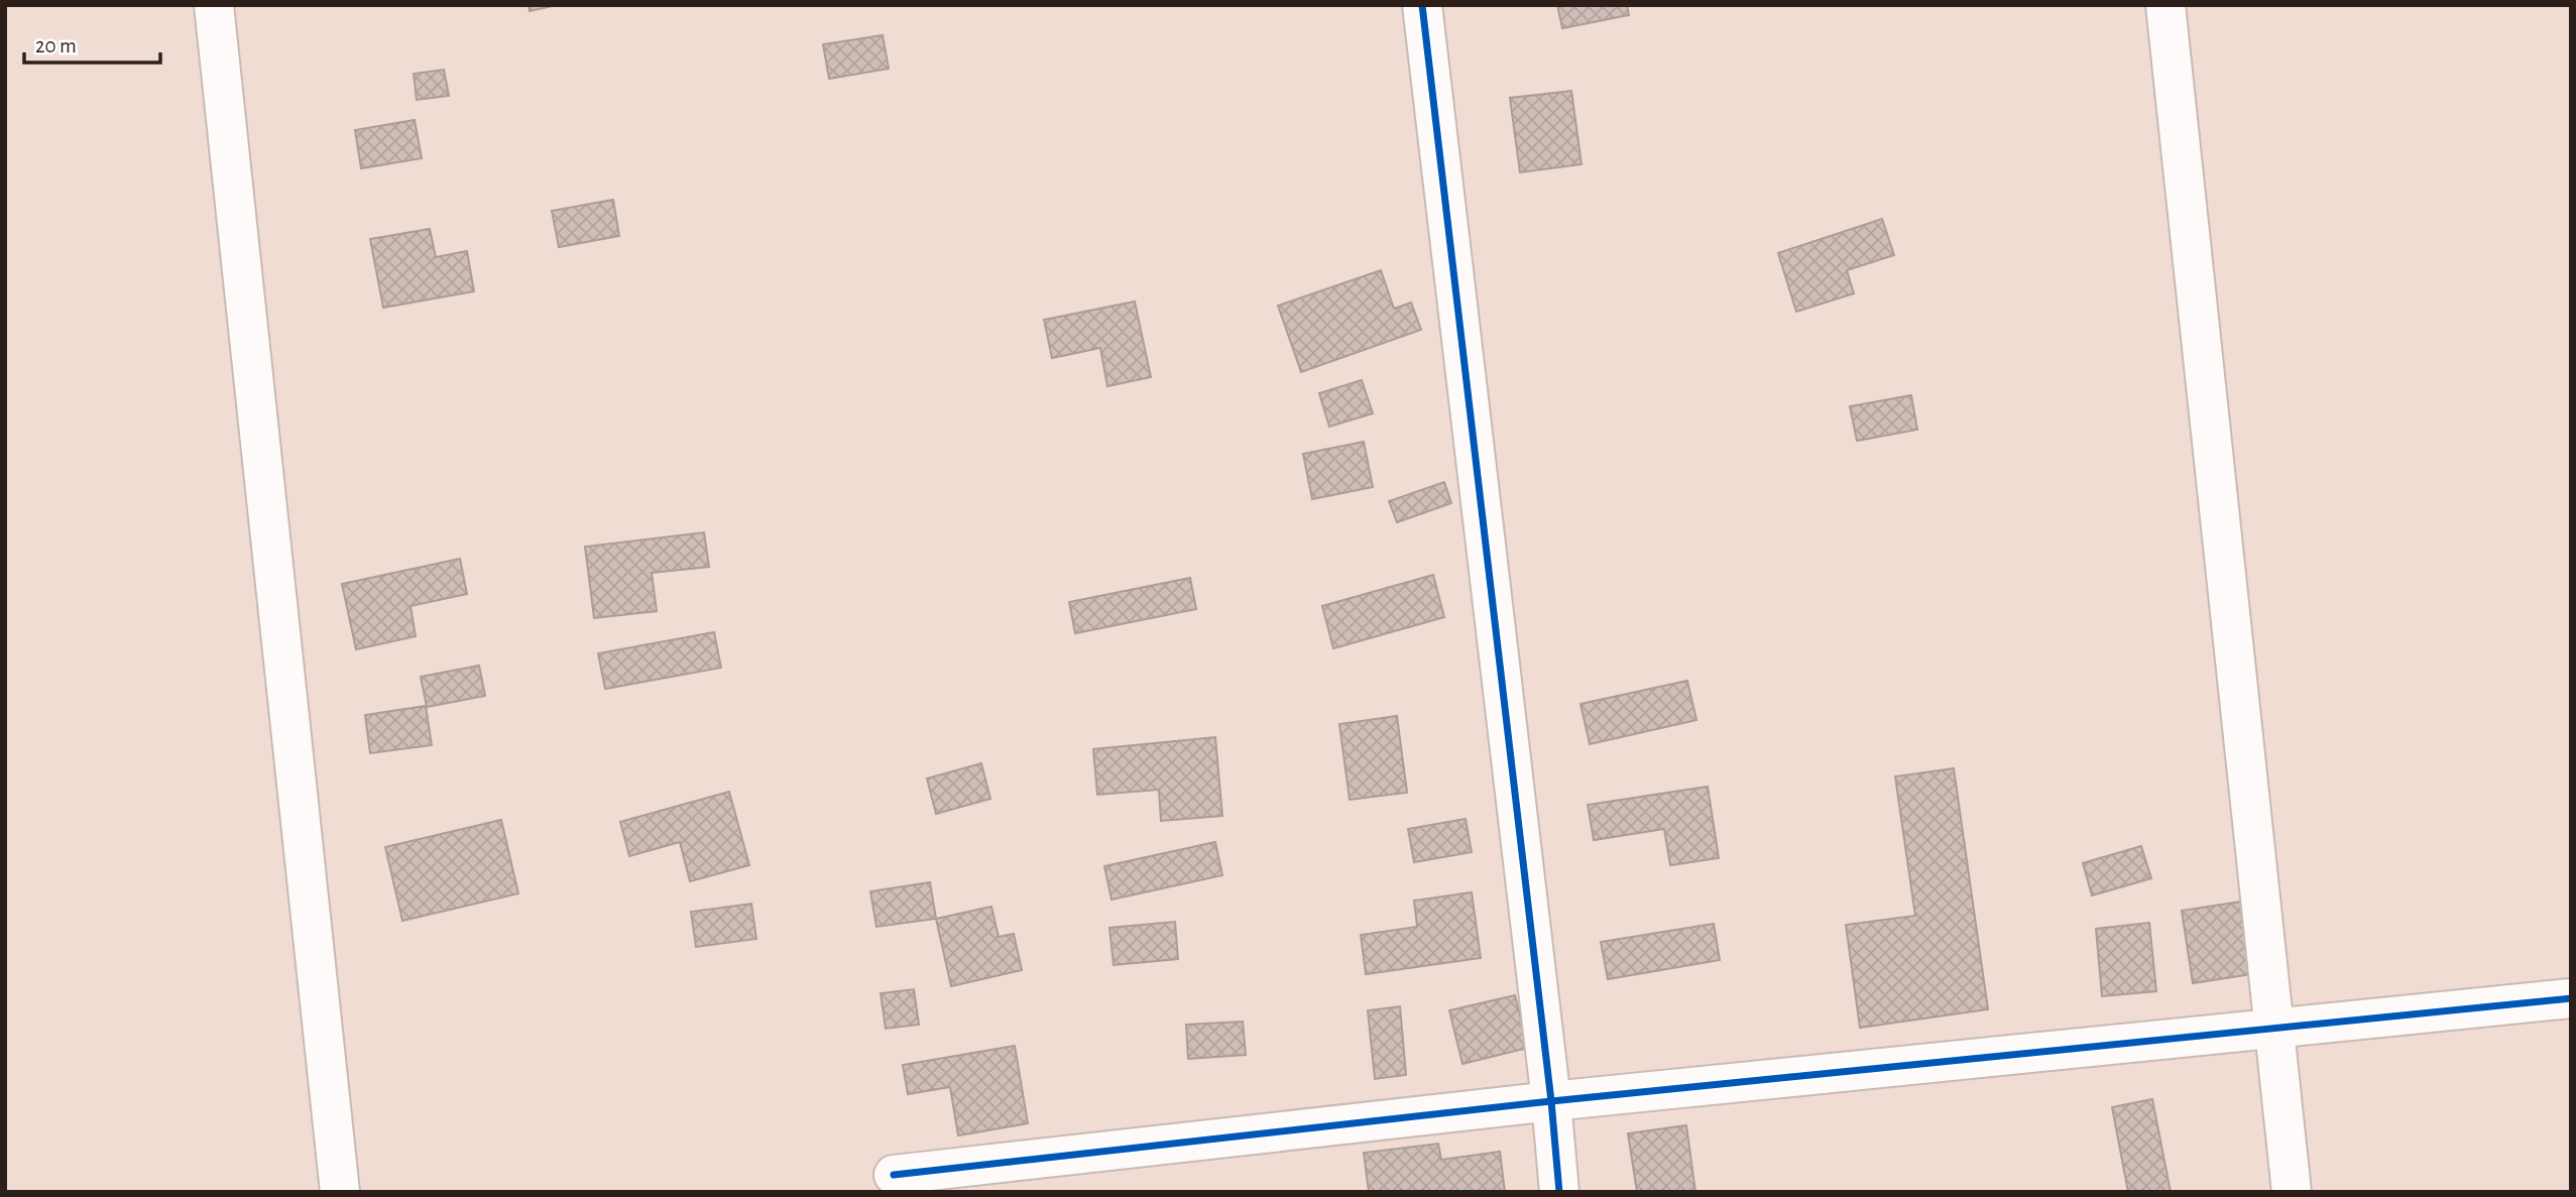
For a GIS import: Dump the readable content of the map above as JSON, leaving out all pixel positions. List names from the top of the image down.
{
  "scale_bar": "20 m"
}
